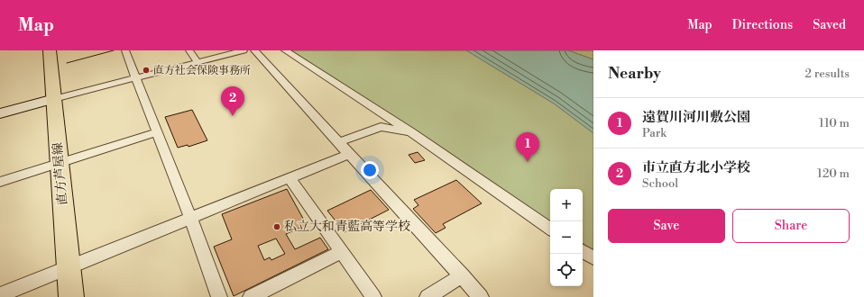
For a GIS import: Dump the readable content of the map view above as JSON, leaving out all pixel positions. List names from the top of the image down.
{
  "streets": {
    "main road": ["直方芦屋線"]
  },
  "places": ["直方社会保険事務所", "私立大和青藍高等学校"],
  "page": {
    "header": "Map",
    "nav": ["Map", "Directions", "Saved"],
    "heading": ["Nearby", "2 results"],
    "pins": ["2", "1"],
    "list": [
      {
        "mark": "1",
        "name": "遠賀川河川敷公園",
        "note": "Park",
        "value": "110 m"
      },
      {
        "mark": "2",
        "name": "市立直方北小学校",
        "note": "School",
        "value": "120 m"
      }
    ],
    "map_buttons": ["+", "−"],
    "buttons": ["Save", "Share"]
  }
}
